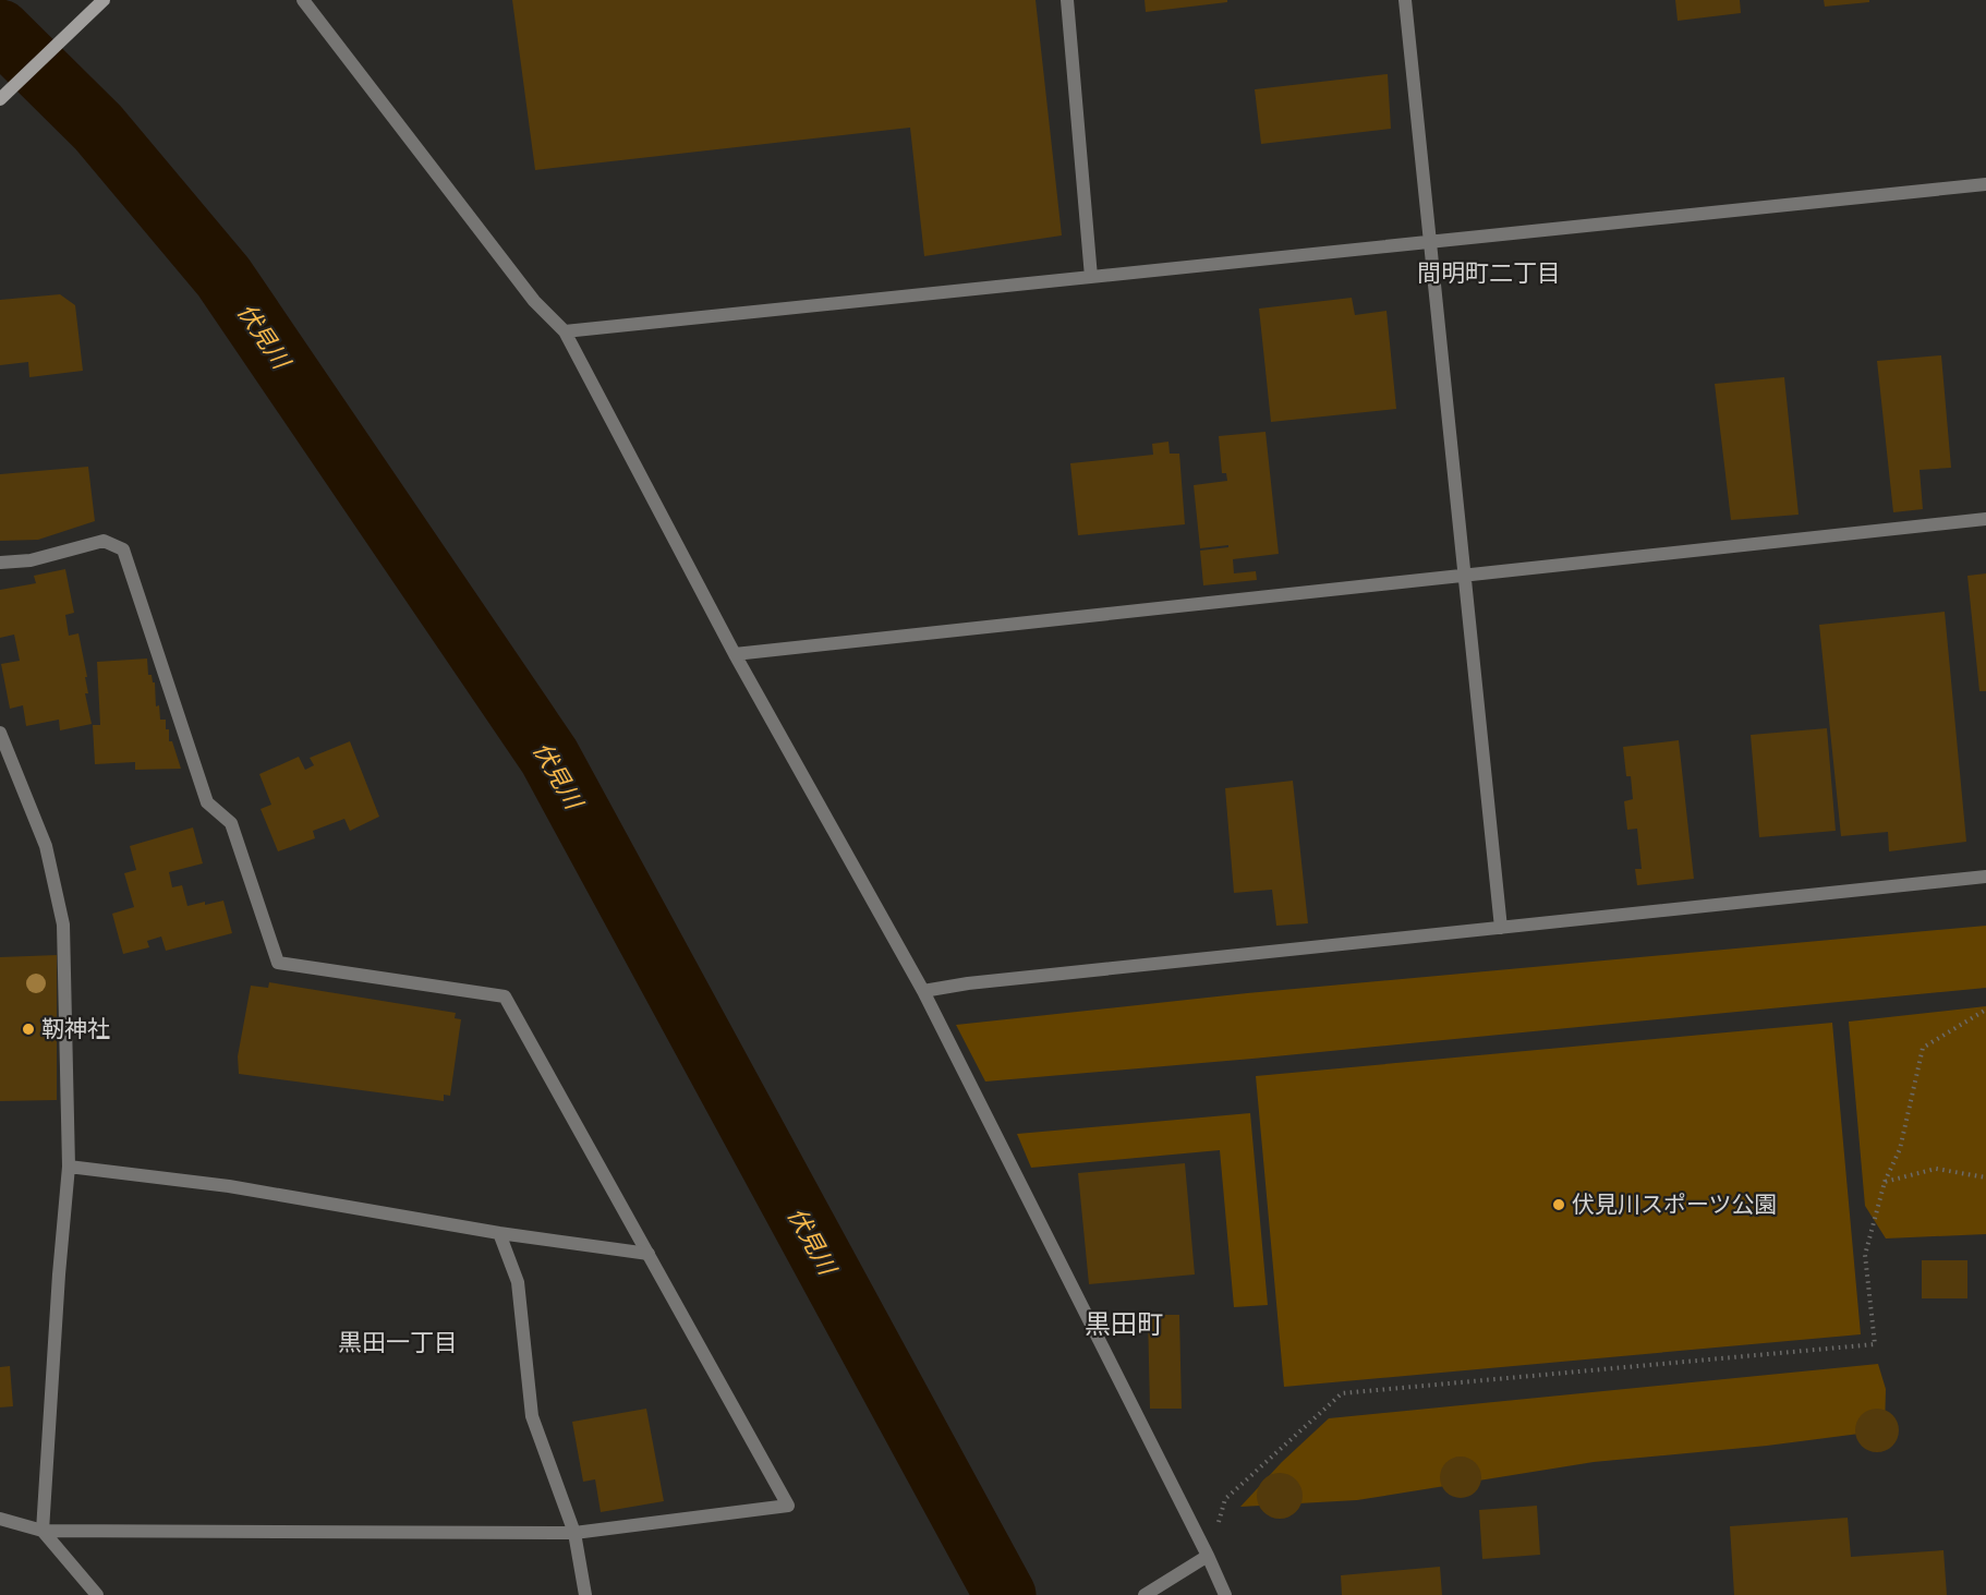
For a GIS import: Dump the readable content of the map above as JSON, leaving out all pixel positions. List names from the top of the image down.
{
  "districts": ["間明町二丁目", "黒田町", "黒田一丁目"],
  "water": ["伏見川"],
  "places": ["靭神社", "伏見川スポーツ公園"]
}
